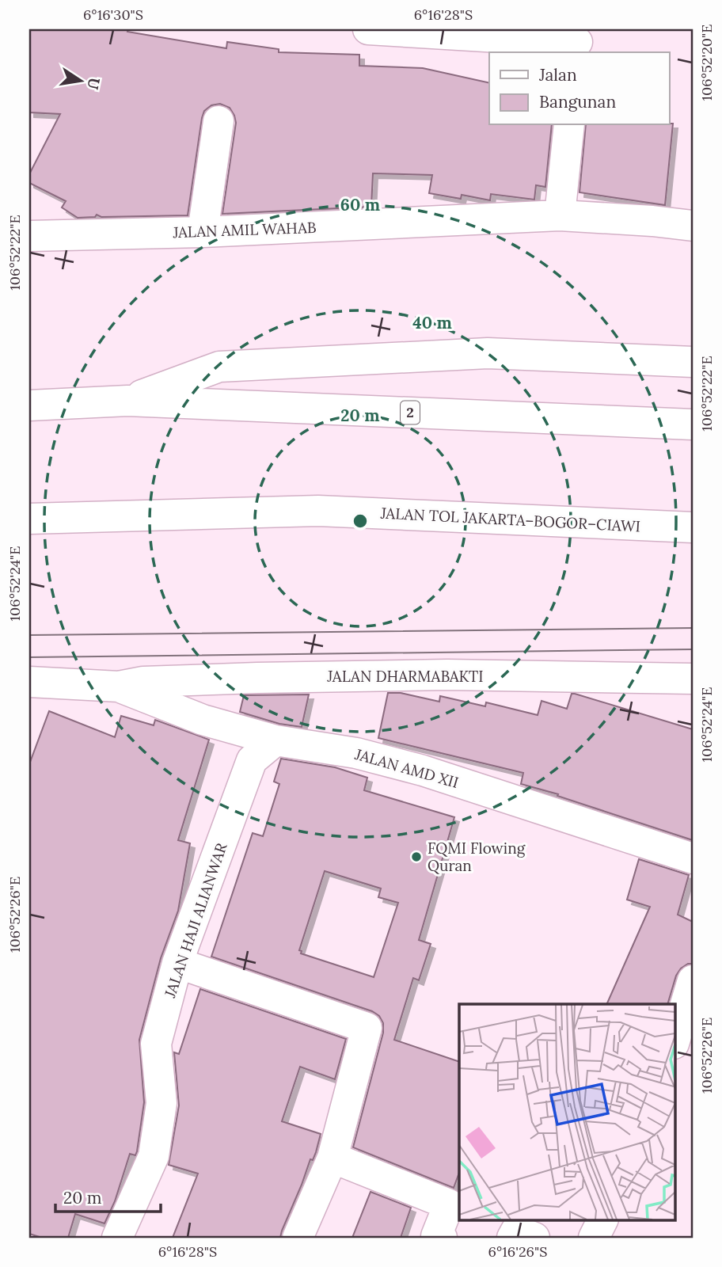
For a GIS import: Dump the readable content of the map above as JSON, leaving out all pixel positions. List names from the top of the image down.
{
  "streets": {
    "main road": [
      "JALAN AMIL WAHAB",
      "2",
      "JALAN TOL JAKARTA–BOGOR–CIAWI",
      "JALAN DHARMABAKTI",
      "JALAN AMD XII",
      "JALAN HAJI ALIANWAR"
    ]
  },
  "crossings": [
    ["JALAN DHARMABAKTI", "JALAN AMD XII"],
    ["JALAN AMD XII", "JALAN HAJI ALIANWAR"]
  ],
  "places": ["FQMI Flowing Quran"],
  "legend": ["Jalan", "Bangunan"],
  "scale_bar": "20 m",
  "north": "right",
  "coordinates": [
    "6°16'30\"S",
    "6°16'28\"S",
    "106°52'20\"E",
    "106°52'22\"E",
    "106°52'24\"E",
    "106°52'26\"E",
    "6°16'26\"S"
  ],
  "rings": ["60 m", "40 m", "20 m"]
}
